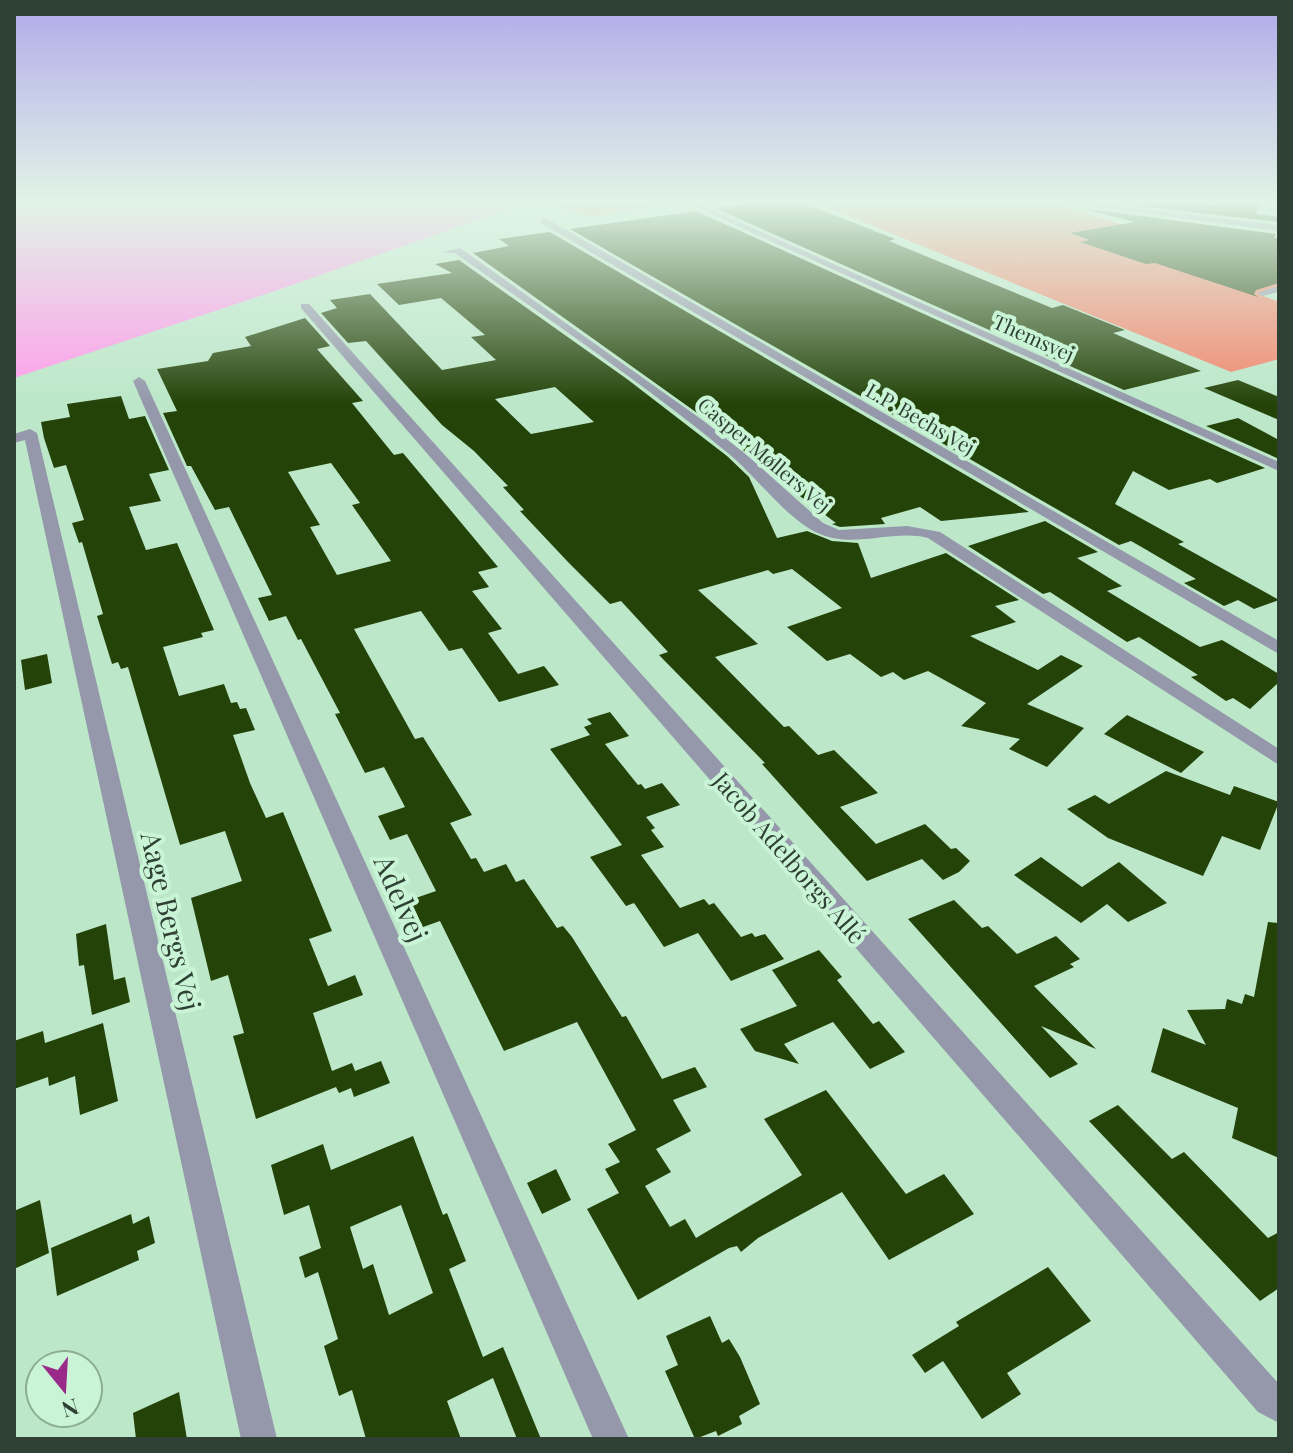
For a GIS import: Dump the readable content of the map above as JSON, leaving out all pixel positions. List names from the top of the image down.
{
  "streets": {
    "street": [
      "Themsvej",
      "L.P. Bechs Vej",
      "Casper Møllers Vej",
      "Jacob Adelborgs Allé",
      "Adelvej",
      "Aage Bergs Vej"
    ]
  },
  "north": "bottom"
}
